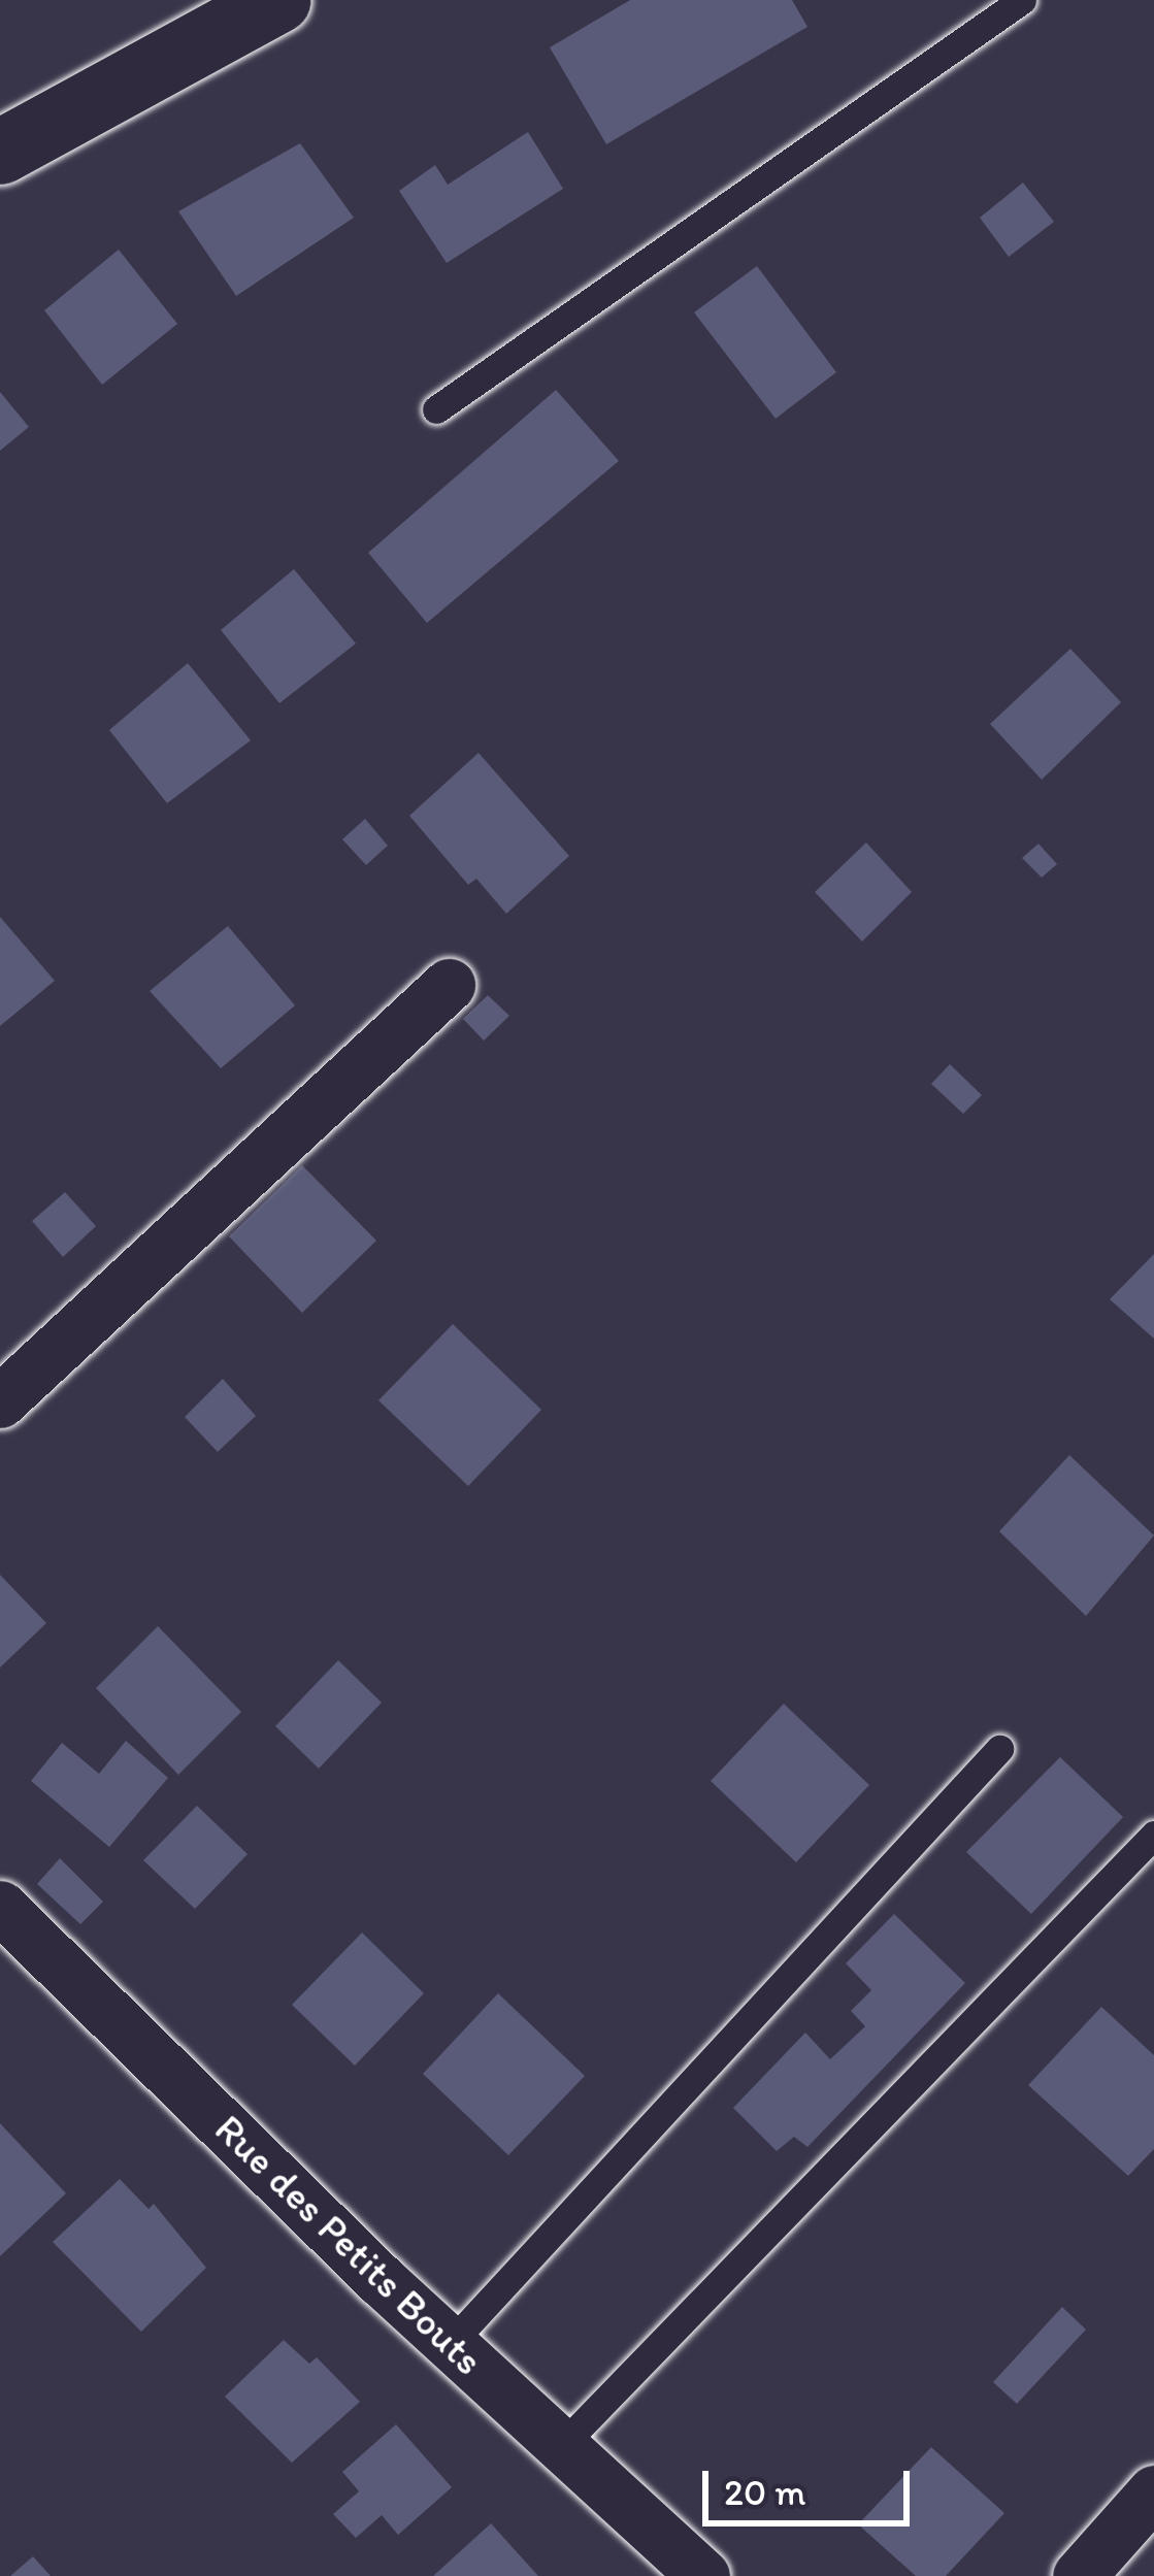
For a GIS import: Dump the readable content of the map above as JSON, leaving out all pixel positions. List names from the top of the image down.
{
  "streets": {
    "street": ["Rue des Petits Bouts"]
  },
  "scale_bar": "20 m"
}
